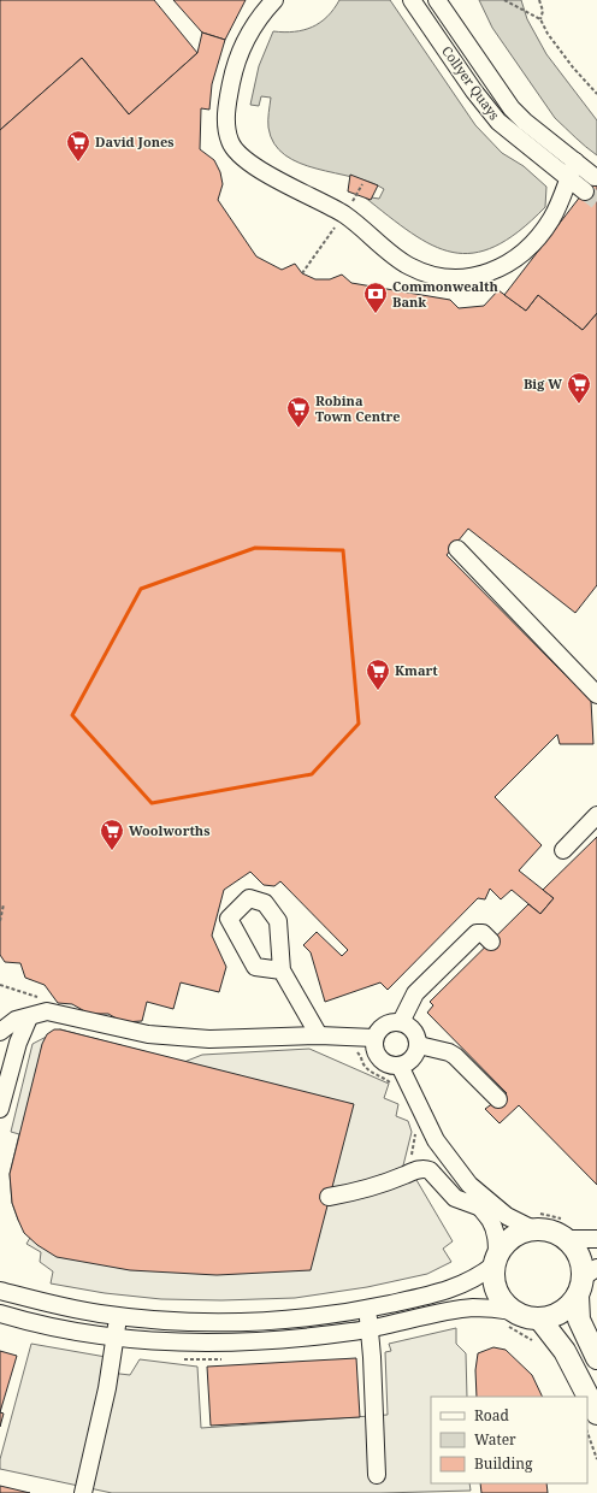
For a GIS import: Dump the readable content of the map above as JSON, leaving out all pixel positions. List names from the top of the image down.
{
  "streets": {
    "street": ["Collyer Quays"]
  },
  "places": {
    "supermarket": [
      "David Jones",
      "Big W",
      "Robina Town Centre",
      "Kmart",
      "Woolworths"
    ],
    "bank": ["Commonwealth Bank"]
  },
  "legend": ["Road", "Water", "Building"]
}
